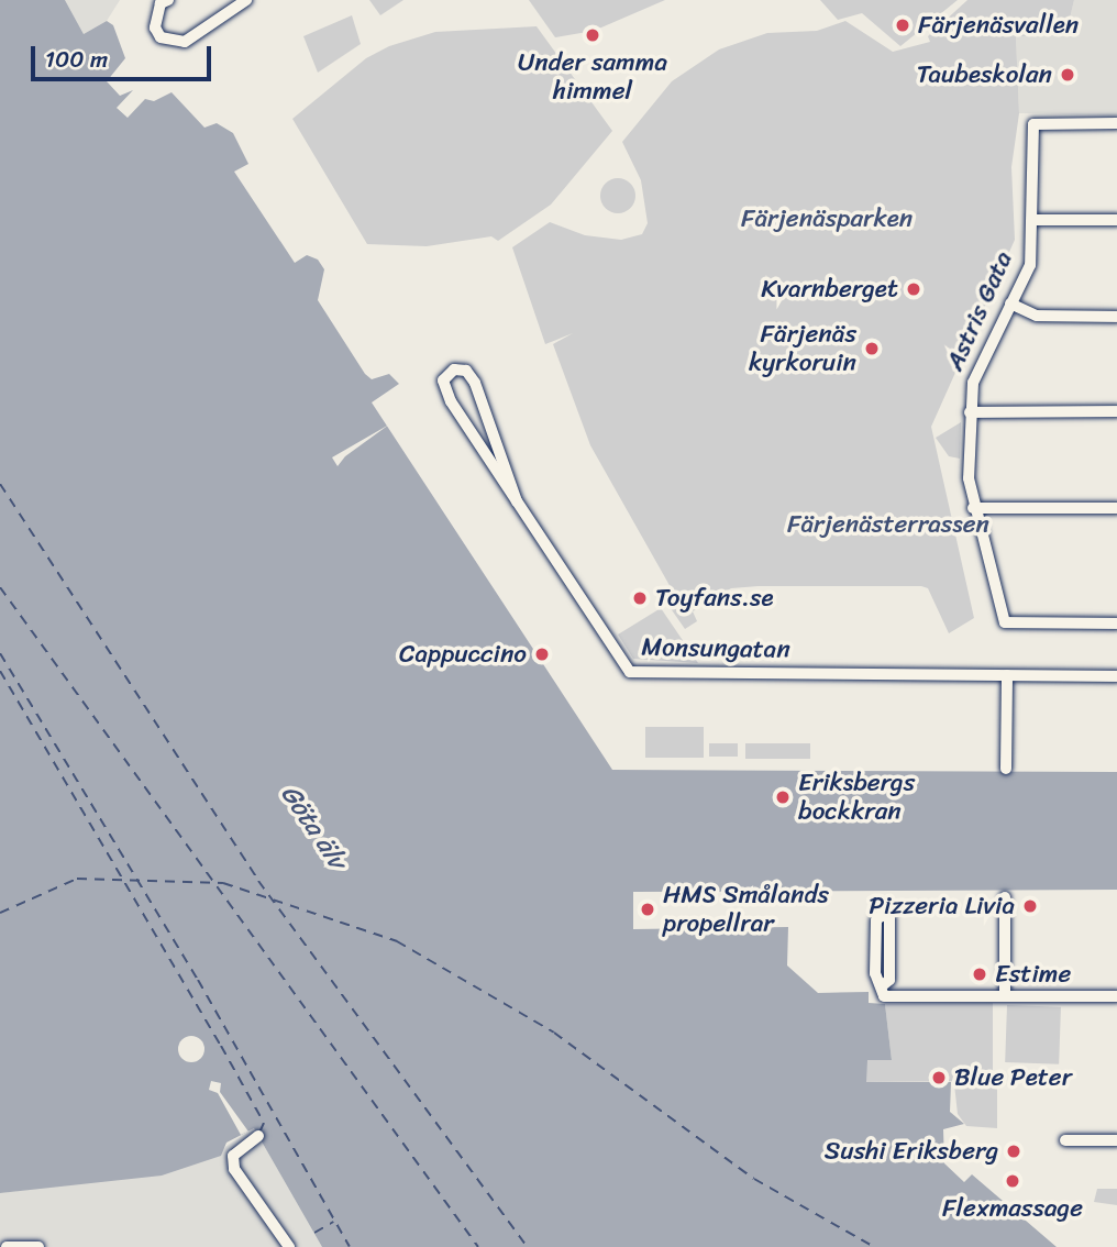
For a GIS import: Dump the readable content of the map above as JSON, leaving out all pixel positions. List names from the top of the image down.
{
  "streets": {
    "street": ["Astris Gata", "Monsungatan"]
  },
  "water": ["Göta älv"],
  "parks": ["Färjenäsparken", "Färjenästerrassen"],
  "places": [
    "Färjenäsvallen",
    "Under samma himmel",
    "Taubeskolan",
    "Kvarnberget",
    "Färjenäs kyrkoruin",
    "Toyfans.se",
    "Cappuccino",
    "Eriksbergs bockkran",
    "Pizzeria Livia",
    "HMS Smålands propellrar",
    "Estime",
    "Blue Peter",
    "Sushi Eriksberg",
    "Flexmassage"
  ],
  "scale_bar": "100 m"
}
